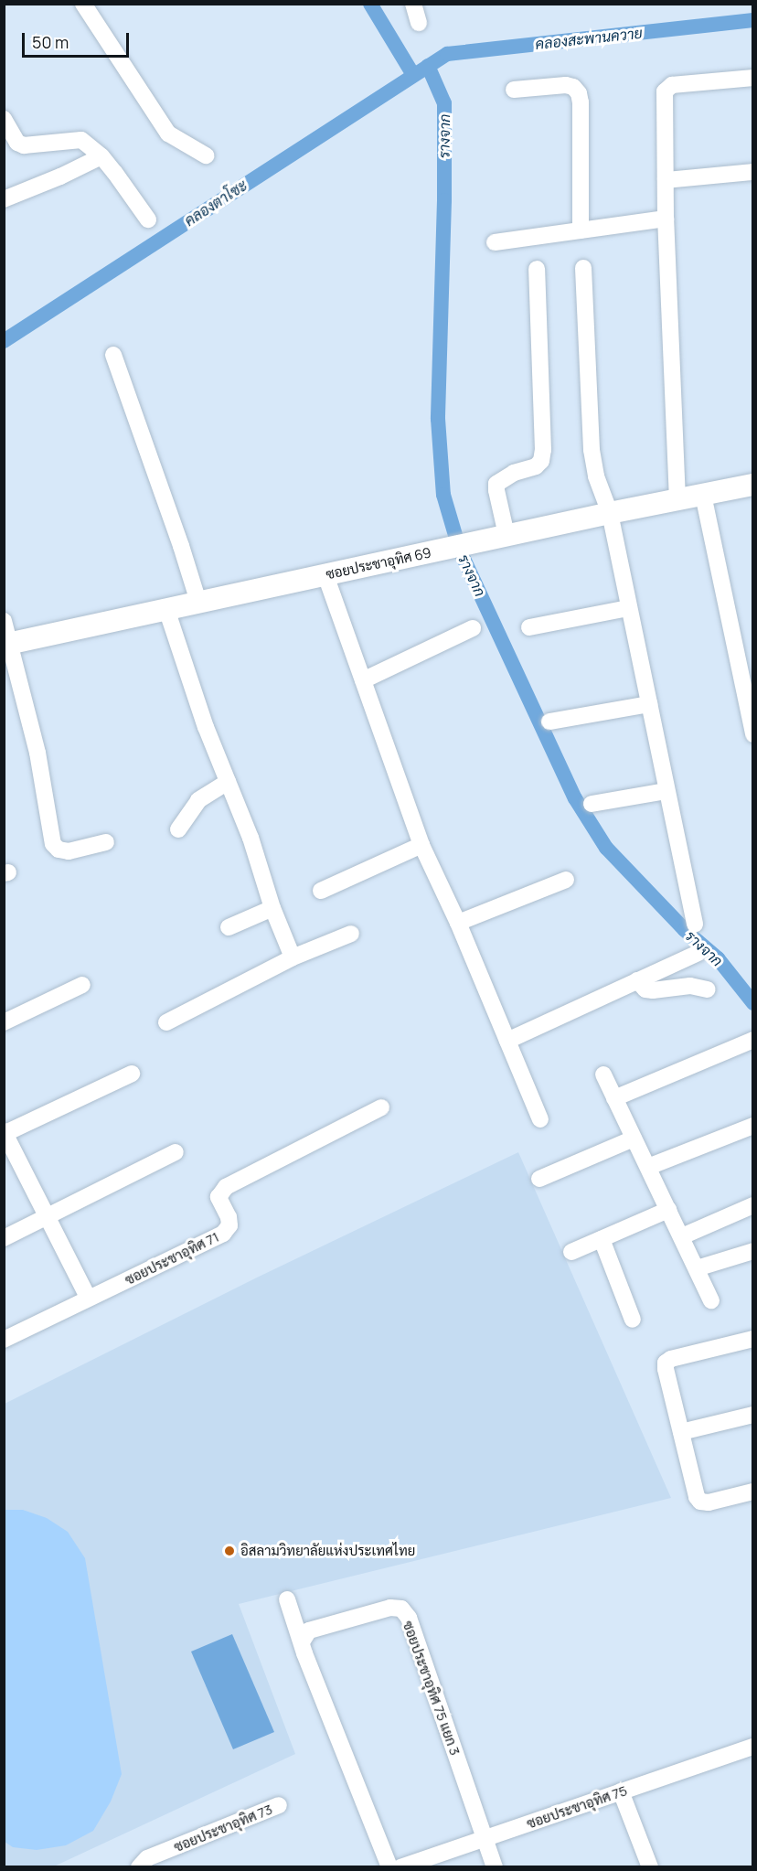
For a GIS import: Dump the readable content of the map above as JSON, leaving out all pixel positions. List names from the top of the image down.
{
  "streets": {
    "street": [
      "ซอยประชาอุทิศ 69",
      "ซอยประชาอุทิศ 71",
      "ซอยประชาอุทิศ 75 แยก 3",
      "ซอยประชาอุทิศ 75",
      "ซอยประชาอุทิศ 73"
    ]
  },
  "crossings": [
    ["ซอยประชาอุทิศ 75 แยก 3", "ซอยประชาอุทิศ 75"]
  ],
  "water": ["คลองสะพานควาย", "รางจาก", "คลองตาโซะ"],
  "places": ["อิสลามวิทยาลัยแห่งประเทศไทย"],
  "scale_bar": "50 m"
}
